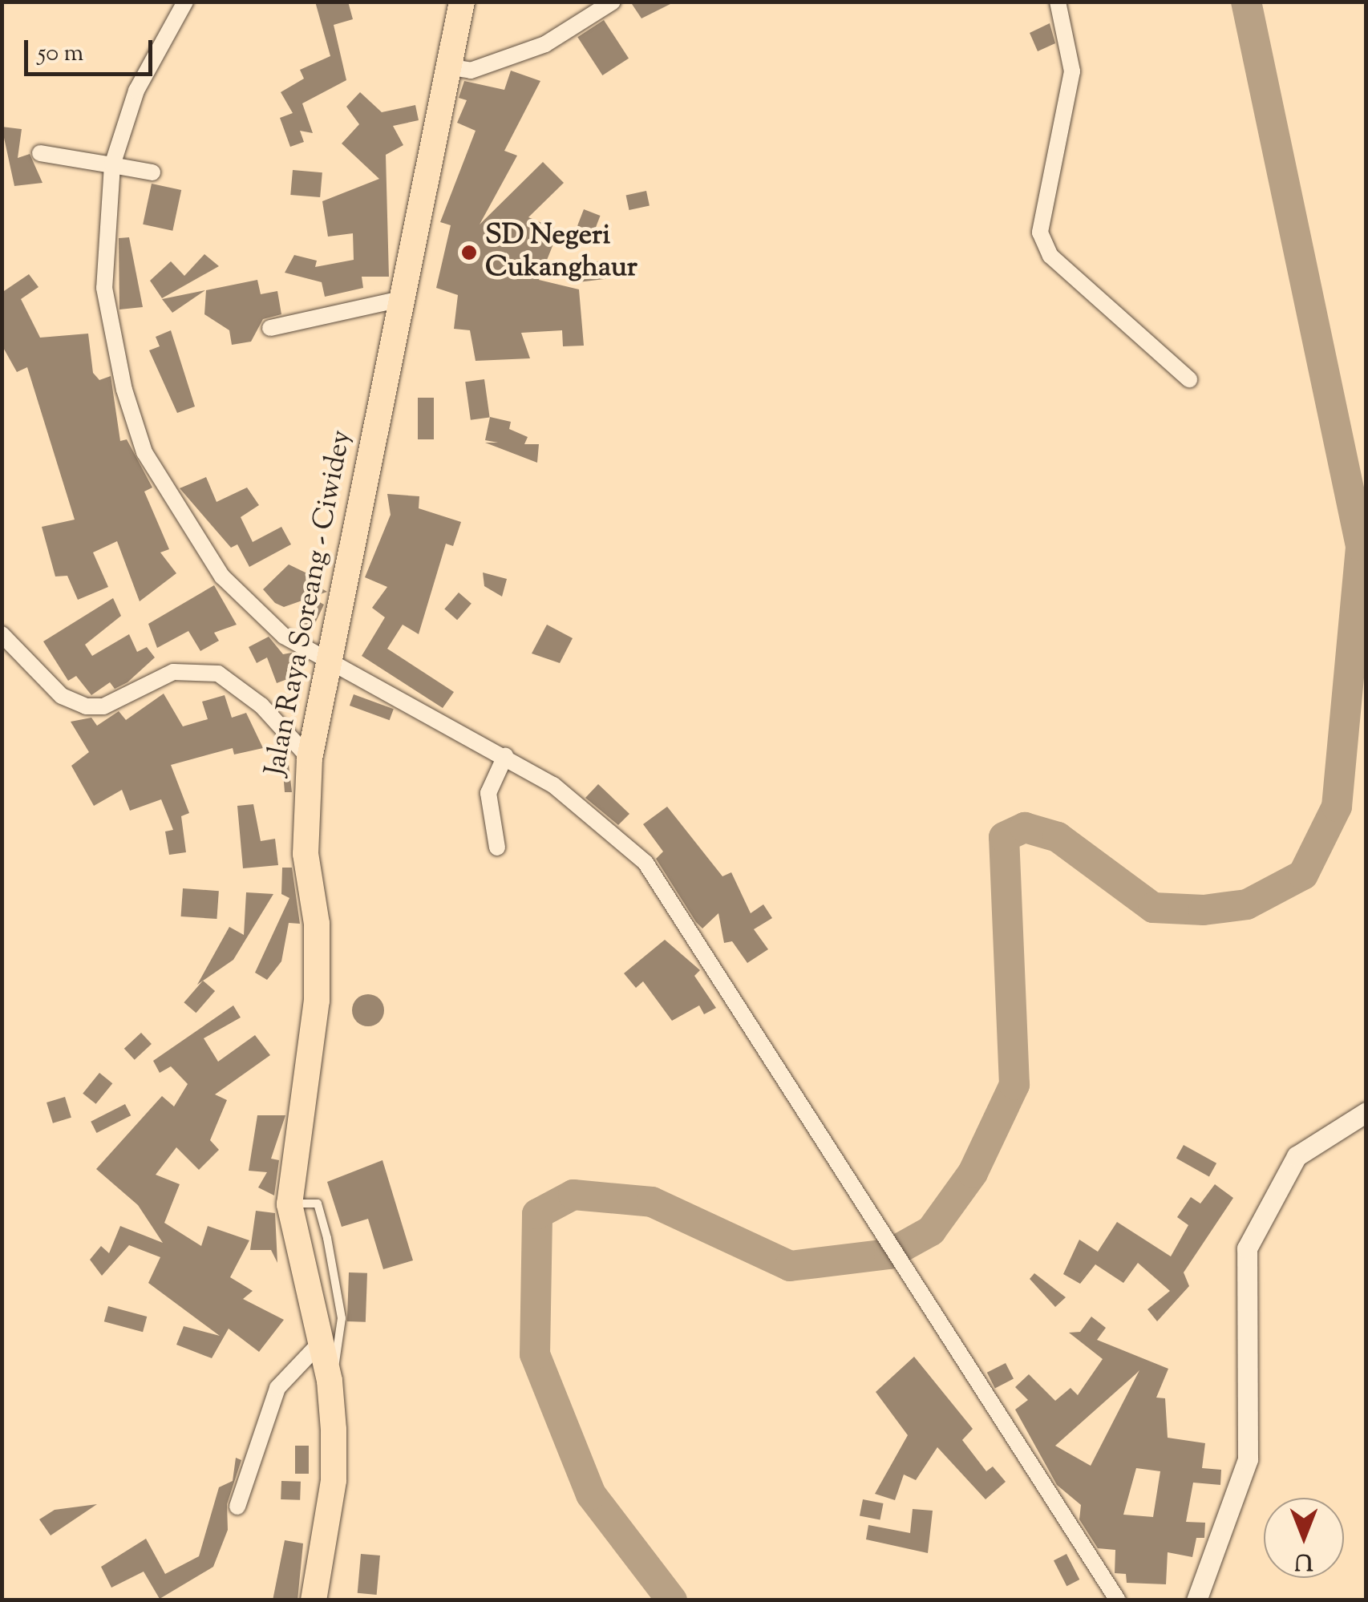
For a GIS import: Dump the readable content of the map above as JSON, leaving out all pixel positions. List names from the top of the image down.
{
  "streets": {
    "highway": ["Jalan Raya Soreang - Ciwidey"]
  },
  "places": ["SD Negeri Cukanghaur"],
  "scale_bar": "50 m",
  "north": "bottom"
}
